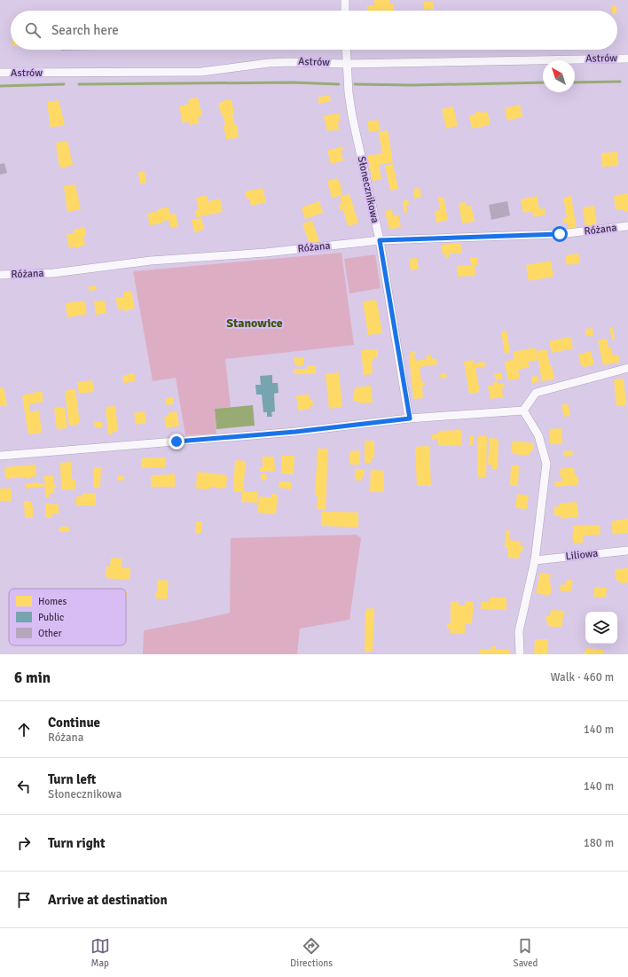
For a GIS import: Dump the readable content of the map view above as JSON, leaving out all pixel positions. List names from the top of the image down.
{
  "streets": {
    "street": [
      "Astrów",
      "Słonecznikowa",
      "Różana",
      "Liliowa"
    ]
  },
  "crossings": [
    ["Astrów", "Słonecznikowa"],
    ["Słonecznikowa", "Różana"]
  ],
  "districts": ["Stanowice"],
  "legend": ["Homes", "Public", "Other"],
  "north": "top left",
  "page": {
    "search": "Search here",
    "heading": ["6 min", "Walk · 460 m"],
    "list": [
      ["Continue", "Różana", "140 m"],
      ["Turn left", "Słonecznikowa", "140 m"],
      ["Turn right", "180 m"],
      "Arrive at destination"
    ],
    "nav": ["Map", "Directions", "Saved"]
  }
}
